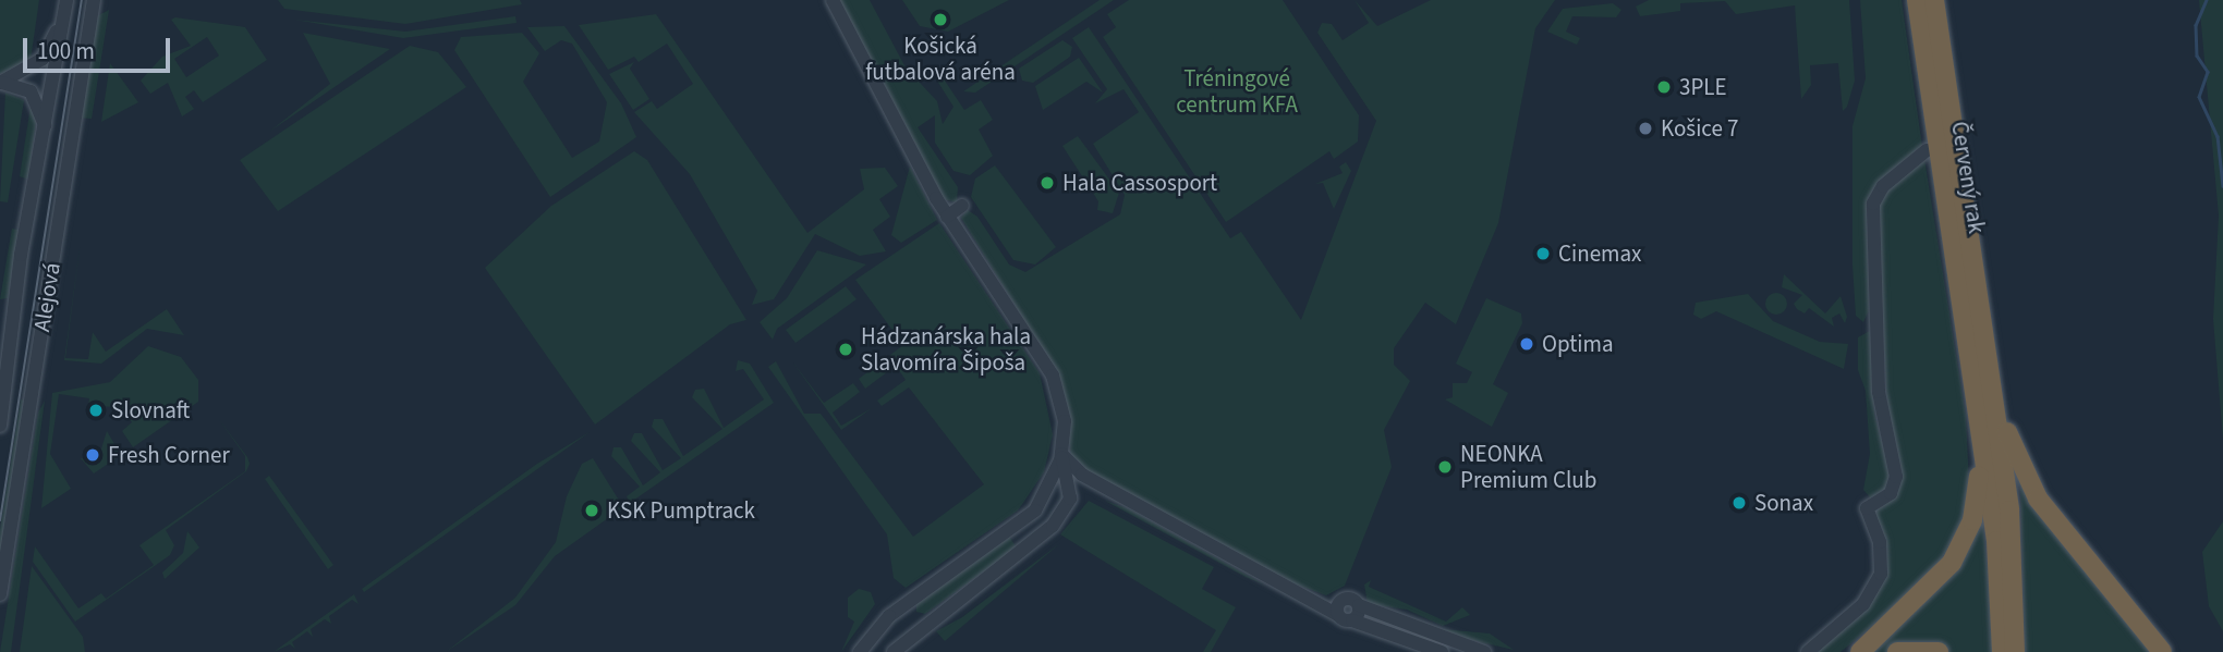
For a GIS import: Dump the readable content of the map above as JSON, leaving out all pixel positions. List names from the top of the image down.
{
  "streets": {
    "highway": ["Červený rak"],
    "street": ["Alejová"]
  },
  "parks": ["Tréningové centrum KFA"],
  "places": [
    "Košická futbalová aréna",
    "3PLE",
    "Košice 7",
    "Hala Cassosport",
    "Cinemax",
    "Optima",
    "Hádzanárska hala Slavomíra Šipoša",
    "Slovnaft",
    "Fresh Corner",
    "NEONKA Premium Club",
    "Sonax",
    "KSK Pumptrack"
  ],
  "scale_bar": "100 m"
}
